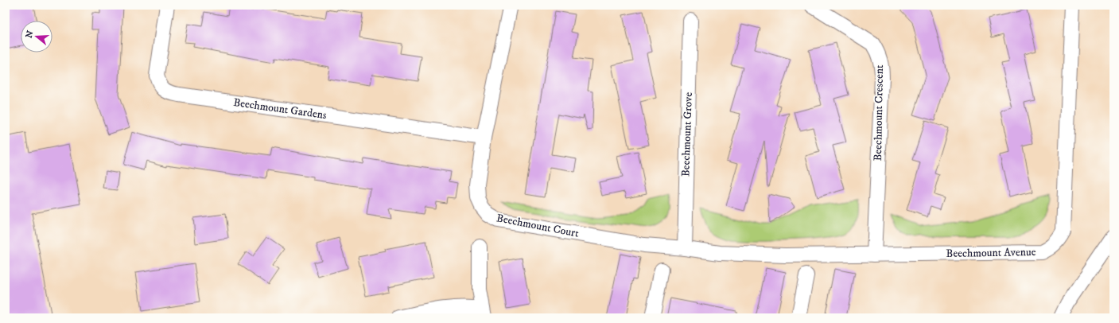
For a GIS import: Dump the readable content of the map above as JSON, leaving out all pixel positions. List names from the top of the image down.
{
  "streets": {
    "street": [
      "Beechmount Gardens",
      "Beechmount Crescent",
      "Beechmount Grove",
      "Beechmount Court",
      "Beechmount Avenue"
    ]
  },
  "crossings": [
    ["Beechmount Gardens", "Beechmount Court"],
    ["Beechmount Crescent", "Beechmount Avenue"],
    ["Beechmount Grove", "Beechmount Court"],
    ["Beechmount Grove", "Beechmount Avenue"],
    ["Beechmount Court", "Beechmount Avenue"]
  ],
  "north": "left"
}
